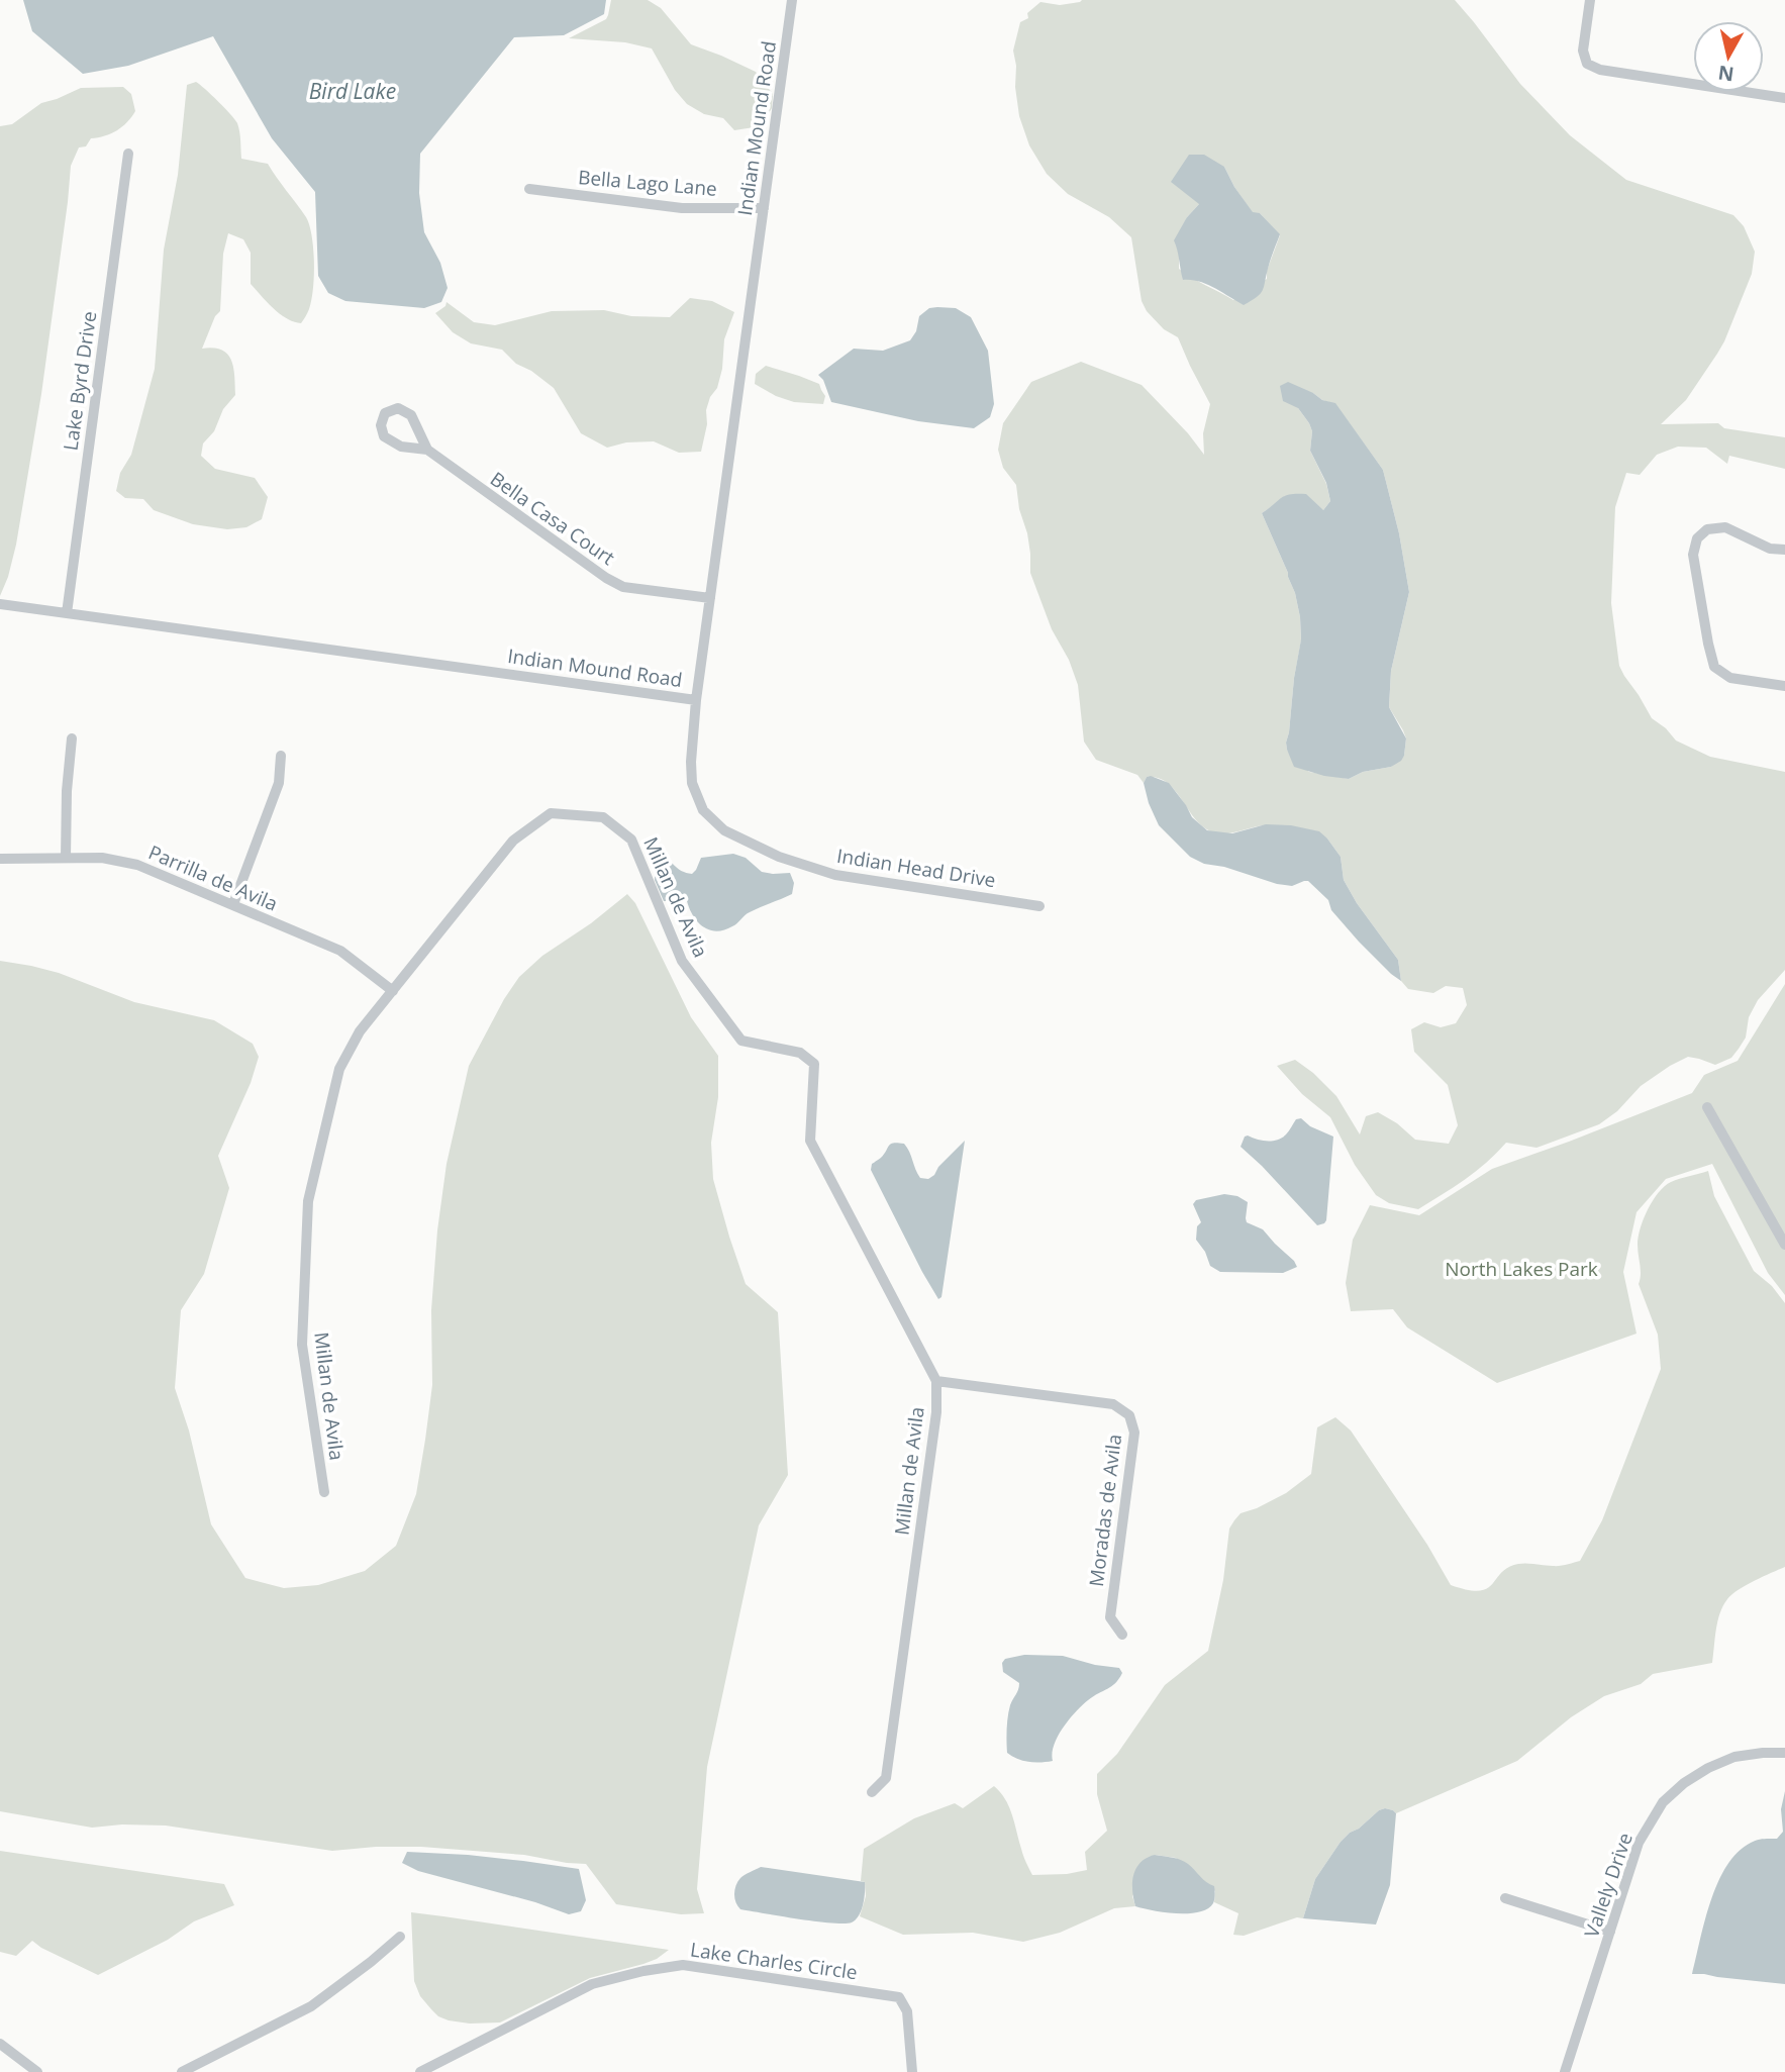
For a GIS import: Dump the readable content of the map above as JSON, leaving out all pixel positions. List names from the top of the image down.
{
  "streets": {
    "street": [
      "Indian Mound Road",
      "Bella Lago Lane",
      "Lake Byrd Drive",
      "Bella Casa Court",
      "Indian Head Drive",
      "Parrilla de Avila",
      "Millan de Avila",
      "Moradas de Avila",
      "Vallely Drive",
      "Lake Charles Circle"
    ]
  },
  "crossings": [
    ["Indian Mound Road", "Bella Lago Lane"],
    ["Indian Mound Road", "Lake Byrd Drive"],
    ["Indian Mound Road", "Bella Casa Court"],
    ["Indian Mound Road", "Indian Head Drive"],
    ["Parrilla de Avila", "Millan de Avila"],
    ["Millan de Avila", "Moradas de Avila"]
  ],
  "water": ["Bird Lake"],
  "parks": ["North Lakes Park"],
  "north": "bottom"
}
